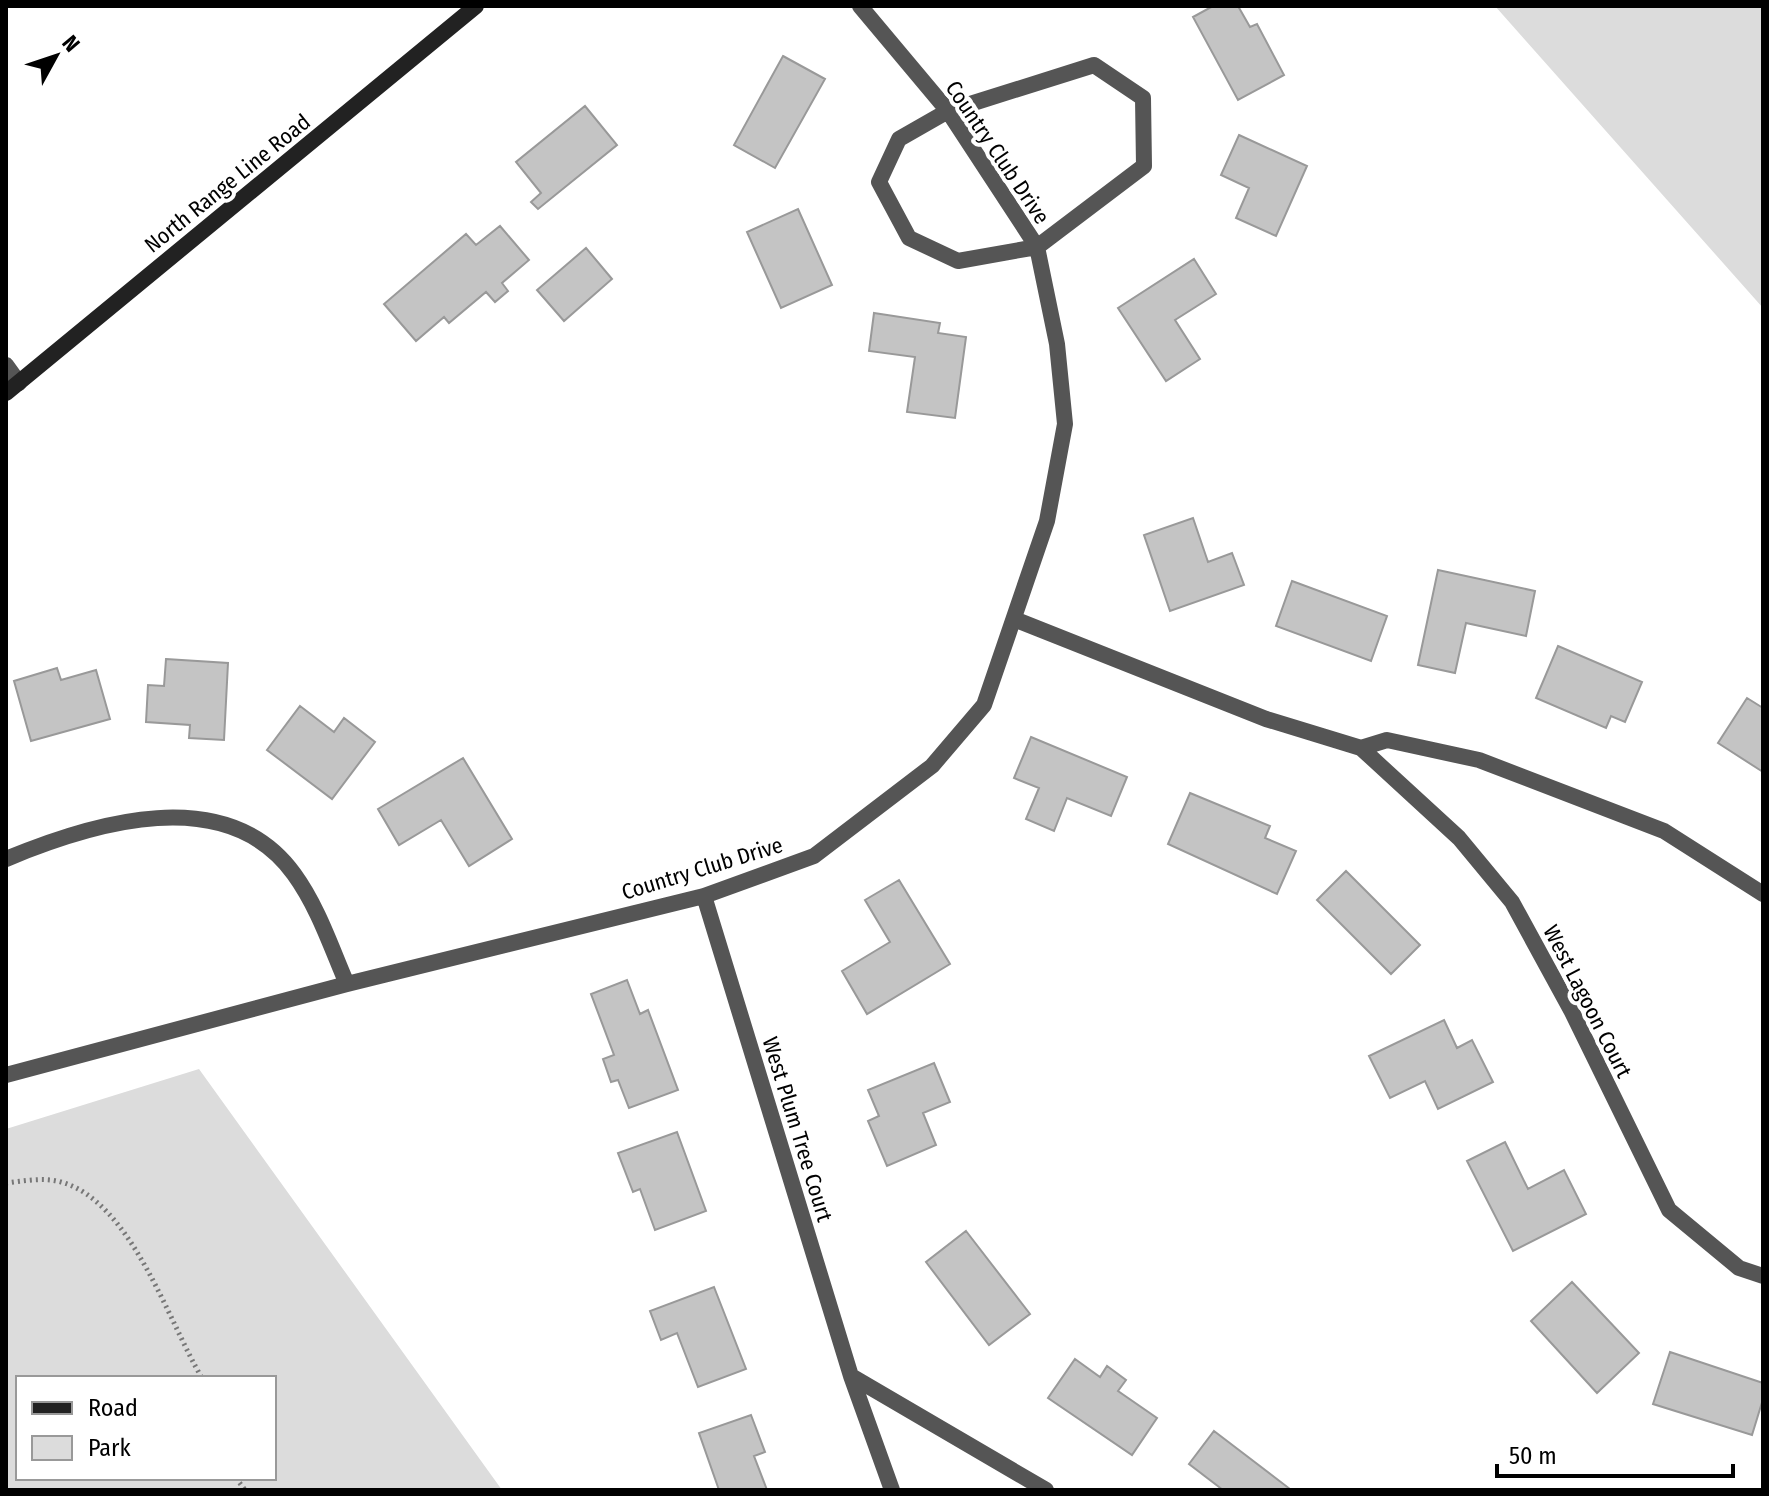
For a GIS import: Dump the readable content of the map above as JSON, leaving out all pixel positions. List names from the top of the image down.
{
  "streets": {
    "street": [
      "Country Club Drive",
      "North Range Line Road",
      "West Lagoon Court",
      "West Plum Tree Court"
    ]
  },
  "crossings": [
    ["Country Club Drive", "West Lagoon Court"],
    ["Country Club Drive", "West Plum Tree Court"]
  ],
  "legend": ["Road", "Park"],
  "scale_bar": "50 m",
  "north": "top right"
}
